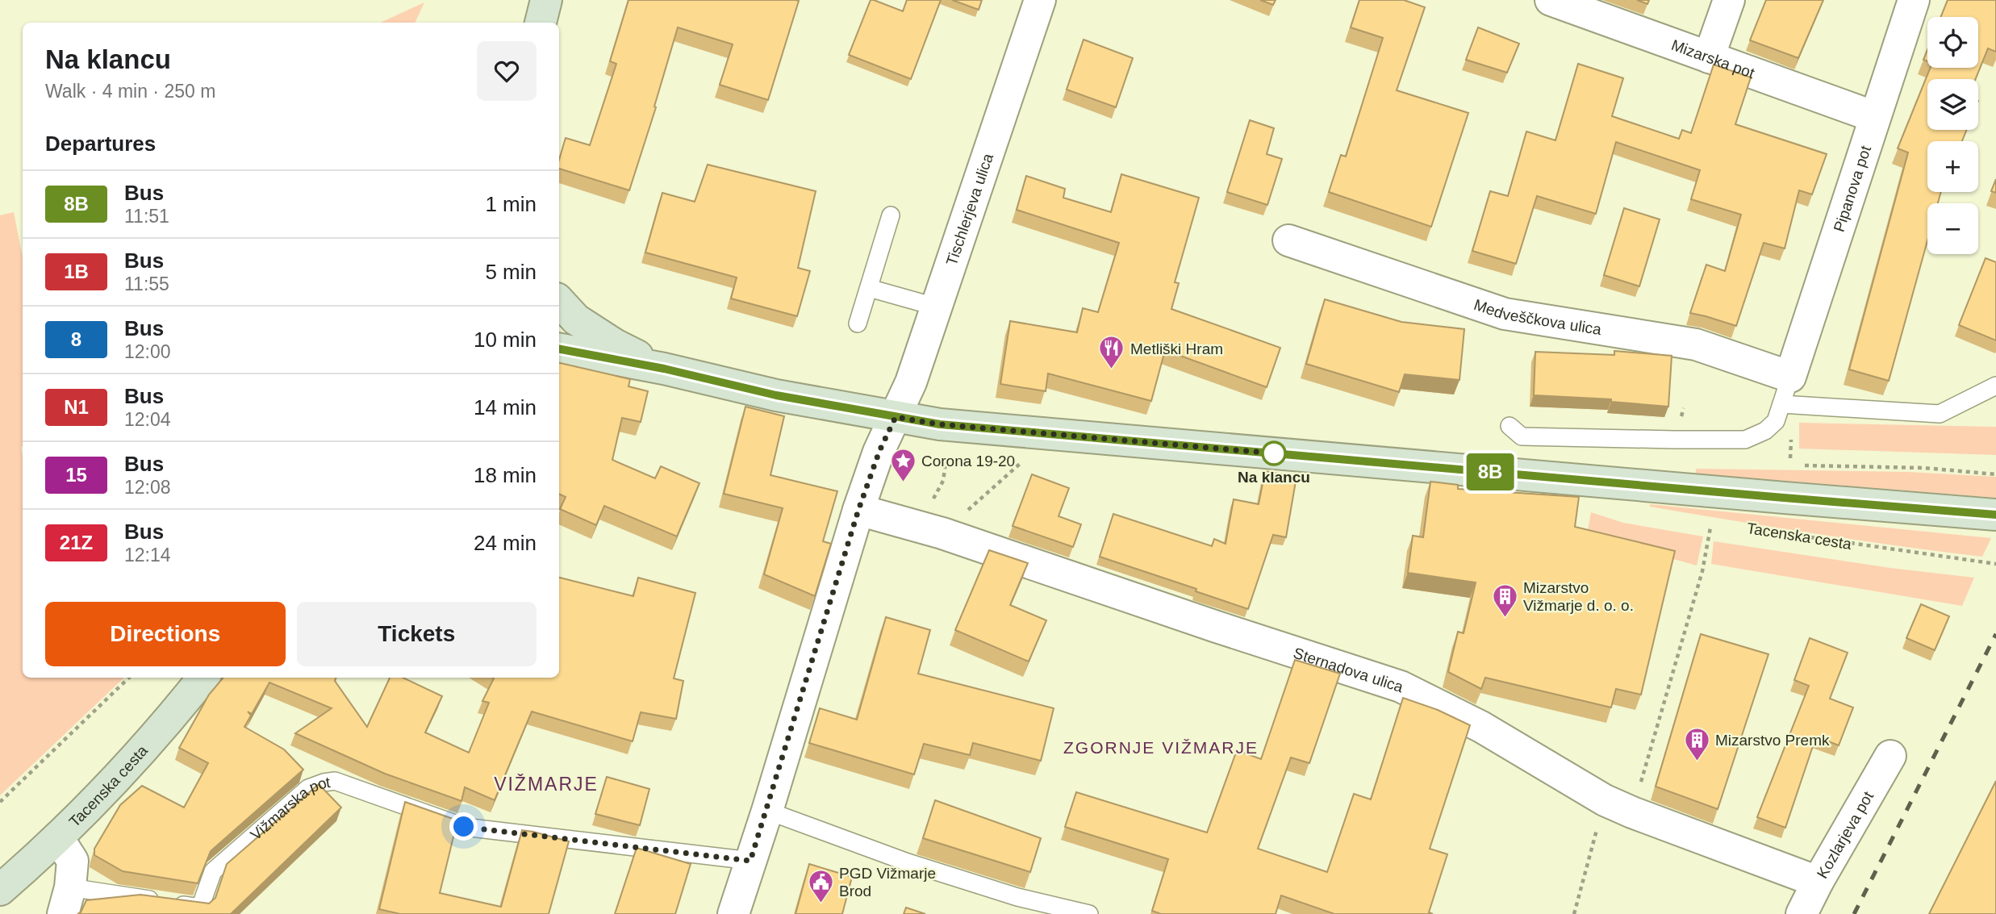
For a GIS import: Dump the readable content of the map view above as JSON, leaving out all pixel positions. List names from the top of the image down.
{
  "streets": {
    "main road": ["Tacenska cesta"],
    "street": [
      "Mizarska pot",
      "Pipanova pot",
      "Tischlerjeva ulica",
      "Medveščkova ulica",
      "Sternadova ulica",
      "Kozlarjeva pot"
    ],
    "lane": ["Vižmarska pot"]
  },
  "crossings": [
    ["Mizarska pot", "Pipanova pot"],
    ["Pipanova pot", "Medveščkova ulica"],
    ["Sternadova ulica", "Kozlarjeva pot"]
  ],
  "districts": ["ZGORNJE VIŽMARJE", "VIŽMARJE"],
  "places": {
    "restaurant": ["Metliški Hram"],
    "other": ["Na klancu"],
    "place": ["Corona 19-20"],
    "building": ["Mizarstvo Vižmarje d. o. o.", "Mizarstvo Premk"],
    "public building": ["PGD Vižmarje Brod"]
  },
  "lines": ["bus line 8B"],
  "page": {
    "on_map": "8B",
    "map_buttons": ["+", "−"],
    "heading": [
      ["Na klancu", "Walk · 4 min · 250 m"],
      "Departures"
    ],
    "list": [
      {
        "mark": "8B",
        "name": "Bus",
        "note": "11:51",
        "value": "1 min"
      },
      {
        "mark": "1B",
        "name": "Bus",
        "note": "11:55",
        "value": "5 min"
      },
      {
        "mark": "8",
        "name": "Bus",
        "note": "12:00",
        "value": "10 min"
      },
      {
        "mark": "N1",
        "name": "Bus",
        "note": "12:04",
        "value": "14 min"
      },
      {
        "mark": "15",
        "name": "Bus",
        "note": "12:08",
        "value": "18 min"
      },
      {
        "mark": "21Z",
        "name": "Bus",
        "note": "12:14",
        "value": "24 min"
      }
    ],
    "buttons": ["Directions", "Tickets"]
  }
}
